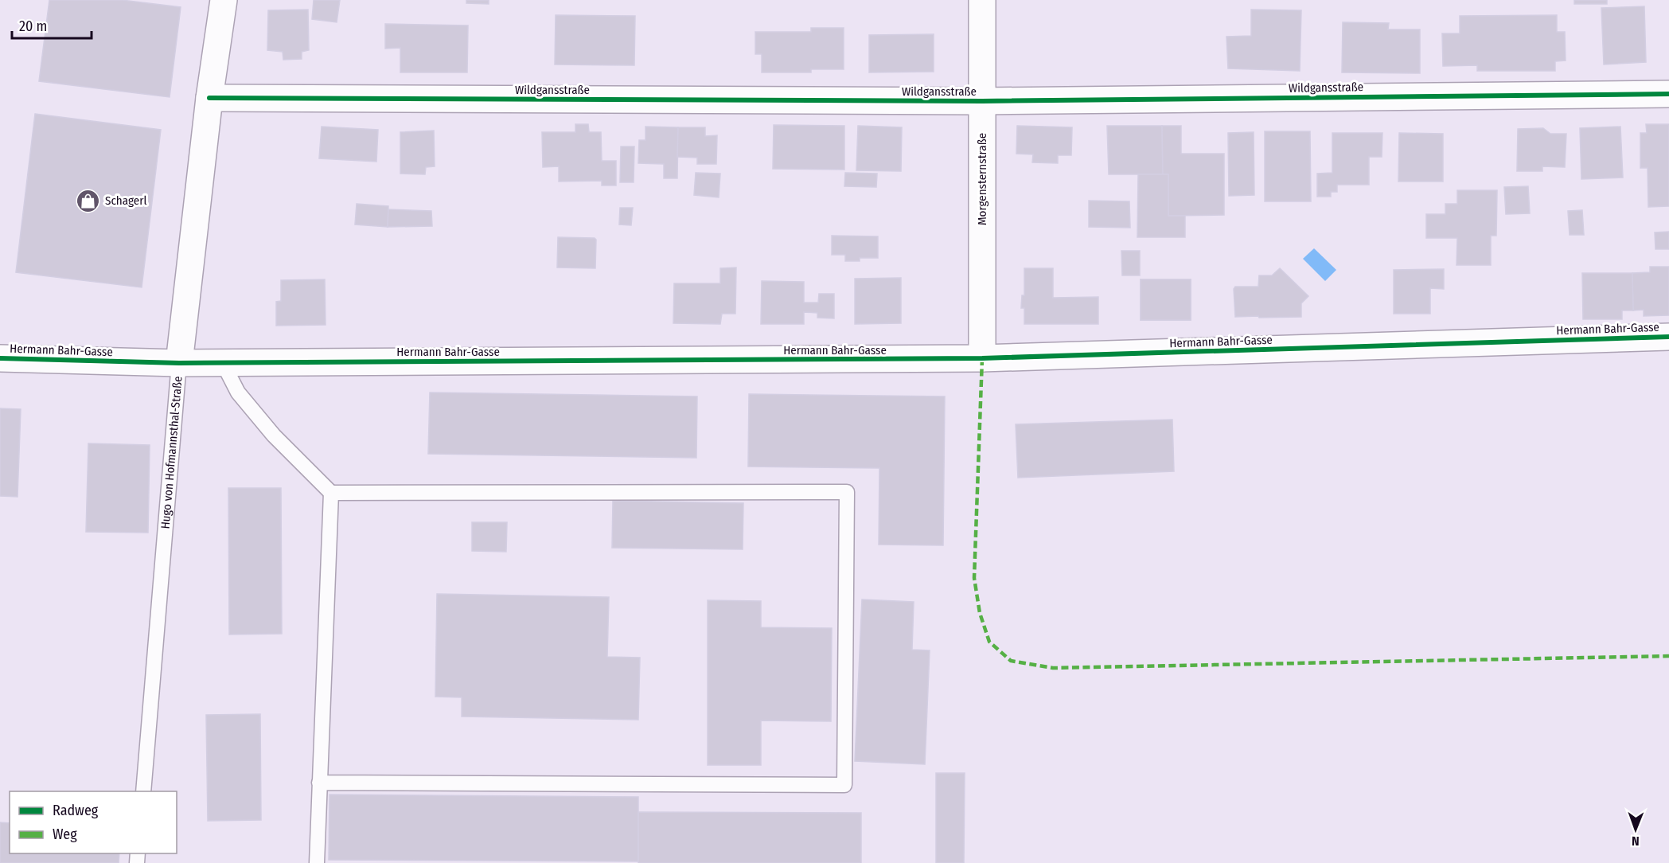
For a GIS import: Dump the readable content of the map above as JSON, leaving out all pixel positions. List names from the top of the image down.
{
  "streets": {
    "street": [
      "Wildgansstraße",
      "Morgensternstraße",
      "Hermann Bahr-Gasse",
      "Hugo von Hofmannsthal-Straße"
    ]
  },
  "crossings": [
    ["Wildgansstraße", "Morgensternstraße"],
    ["Wildgansstraße", "Hugo von Hofmannsthal-Straße"],
    ["Morgensternstraße", "Hermann Bahr-Gasse"],
    ["Hermann Bahr-Gasse", "Hugo von Hofmannsthal-Straße"]
  ],
  "places": {
    "shop": ["Schagerl"]
  },
  "legend": ["Radweg", "Weg"],
  "scale_bar": "20 m",
  "north": "bottom"
}
